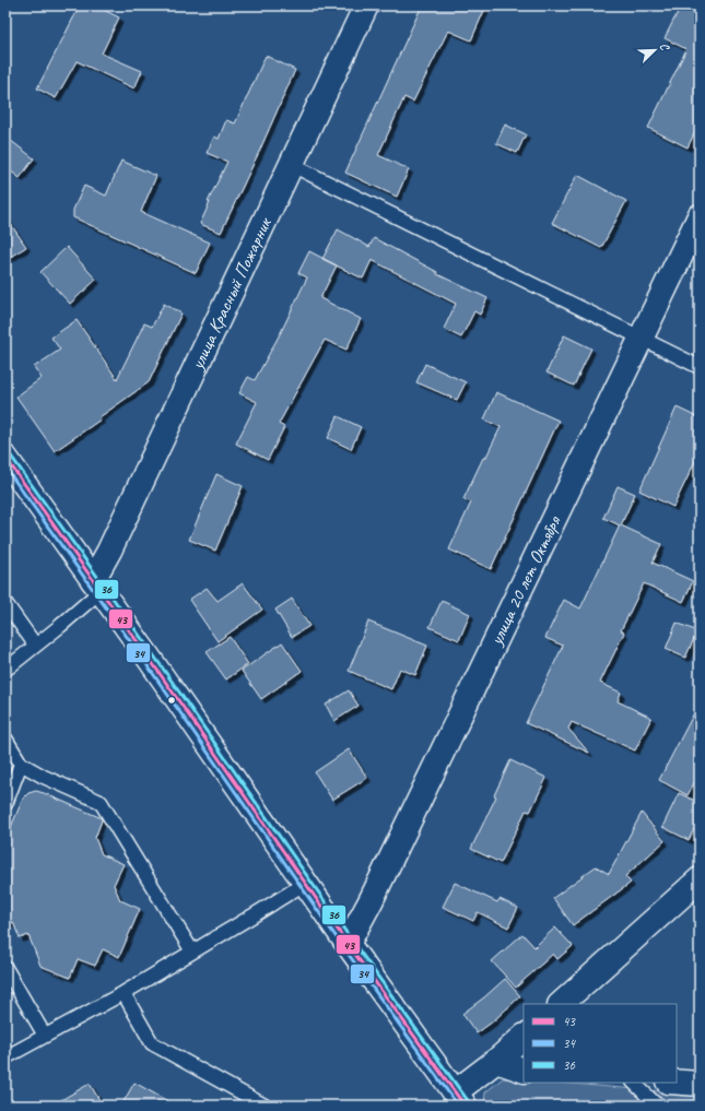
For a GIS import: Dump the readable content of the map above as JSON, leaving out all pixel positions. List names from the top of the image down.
{
  "streets": {
    "street": ["улица Красный Пожарник", "улица 20 лет Октября"]
  },
  "lines": ["transit line 36", "transit line 43", "transit line 34"],
  "legend": ["43", "34", "36"],
  "north": "top right"
}
